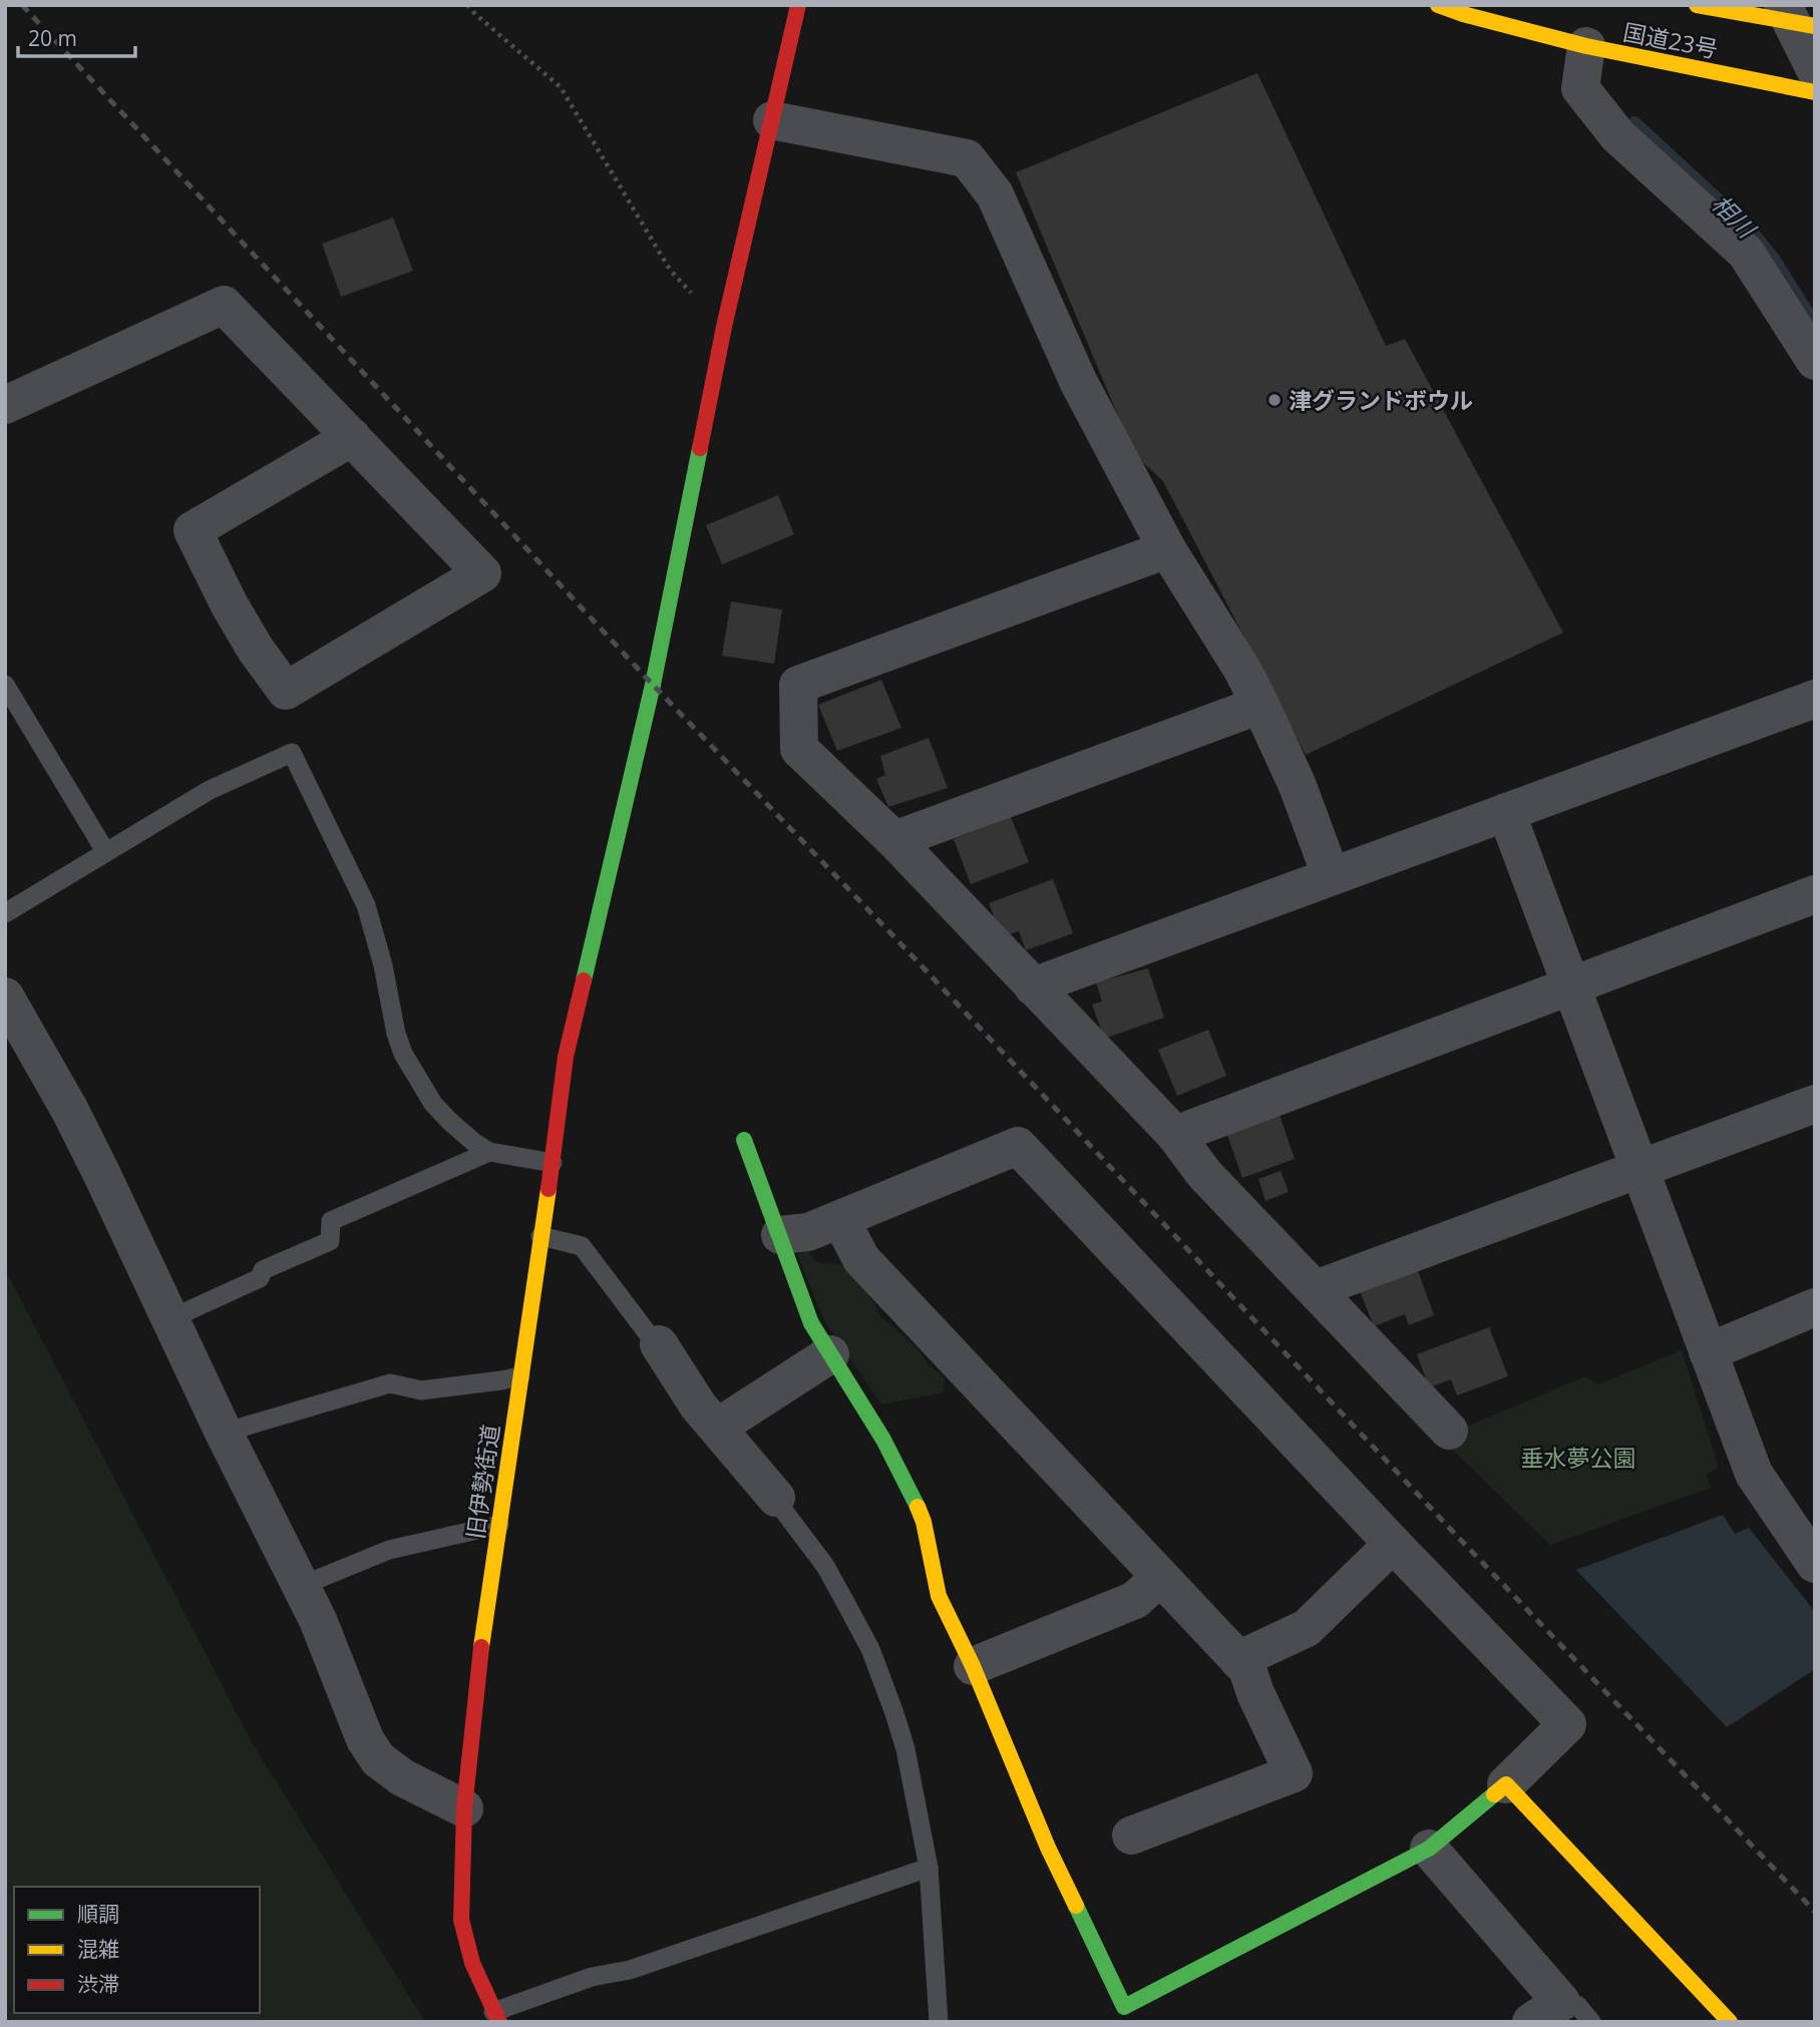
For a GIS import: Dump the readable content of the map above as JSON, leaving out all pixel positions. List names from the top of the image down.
{
  "streets": {
    "main road": ["国道23号", "旧伊勢街道"]
  },
  "water": ["相川"],
  "parks": ["垂水夢公園"],
  "places": ["津グランドボウル"],
  "legend": ["順調", "混雑", "渋滞"],
  "scale_bar": "20 m"
}
